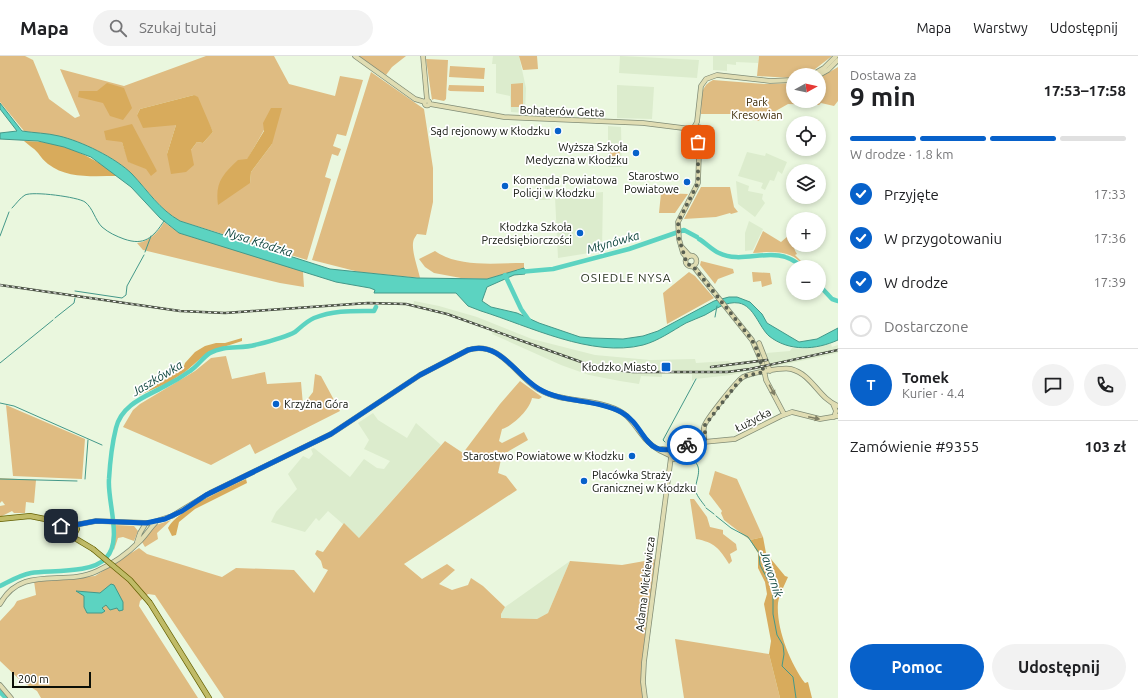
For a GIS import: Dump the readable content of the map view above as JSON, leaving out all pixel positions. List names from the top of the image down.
{
  "streets": {
    "street": ["Bohaterów Getta", "Łużycka", "Adama Mickiewicza"]
  },
  "districts": ["OSIEDLE NYSA"],
  "water": [
    "Nysa Kłodzka",
    "Młynówka",
    "Jaszkówka",
    "Jawornik"
  ],
  "parks": ["Park Kresowian"],
  "places": {
    "other": [
      "Sąd rejonowy w Kłodzku",
      "Wyższa Szkoła Medyczna w Kłodzku",
      "Starostwo Powiatowe",
      "Komenda Powiatowa Policji w Kłodzku",
      "Kłodzka Szkoła Przedsiębiorczości",
      "Krzyżna Góra",
      "Starostwo Powiatowe w Kłodzku",
      "Placówka Straży Granicznej w Kłodzku"
    ],
    "transit": ["Kłodzko Miasto"]
  },
  "scale_bar": "200 m",
  "north": "right",
  "page": {
    "header": "Mapa",
    "search": "Szukaj tutaj",
    "nav": ["Mapa", "Warstwy", "Udostępnij"],
    "heading": ["9 min", "Dostawa za", "17:53–17:58"],
    "panel": [
      "Tomek",
      "Kurier · 4.4",
      "Zamówienie #9355",
      "103 zł"
    ],
    "map_buttons": ["+", "−"],
    "bar": "W drodze · 1.8 km",
    "list": [
      ["Przyjęte", "17:33"],
      ["W przygotowaniu", "17:36"],
      ["W drodze", "17:39"],
      "Dostarczone"
    ],
    "round": "T",
    "buttons": ["Pomoc", "Udostępnij"],
    "scale": "200 m"
  }
}
